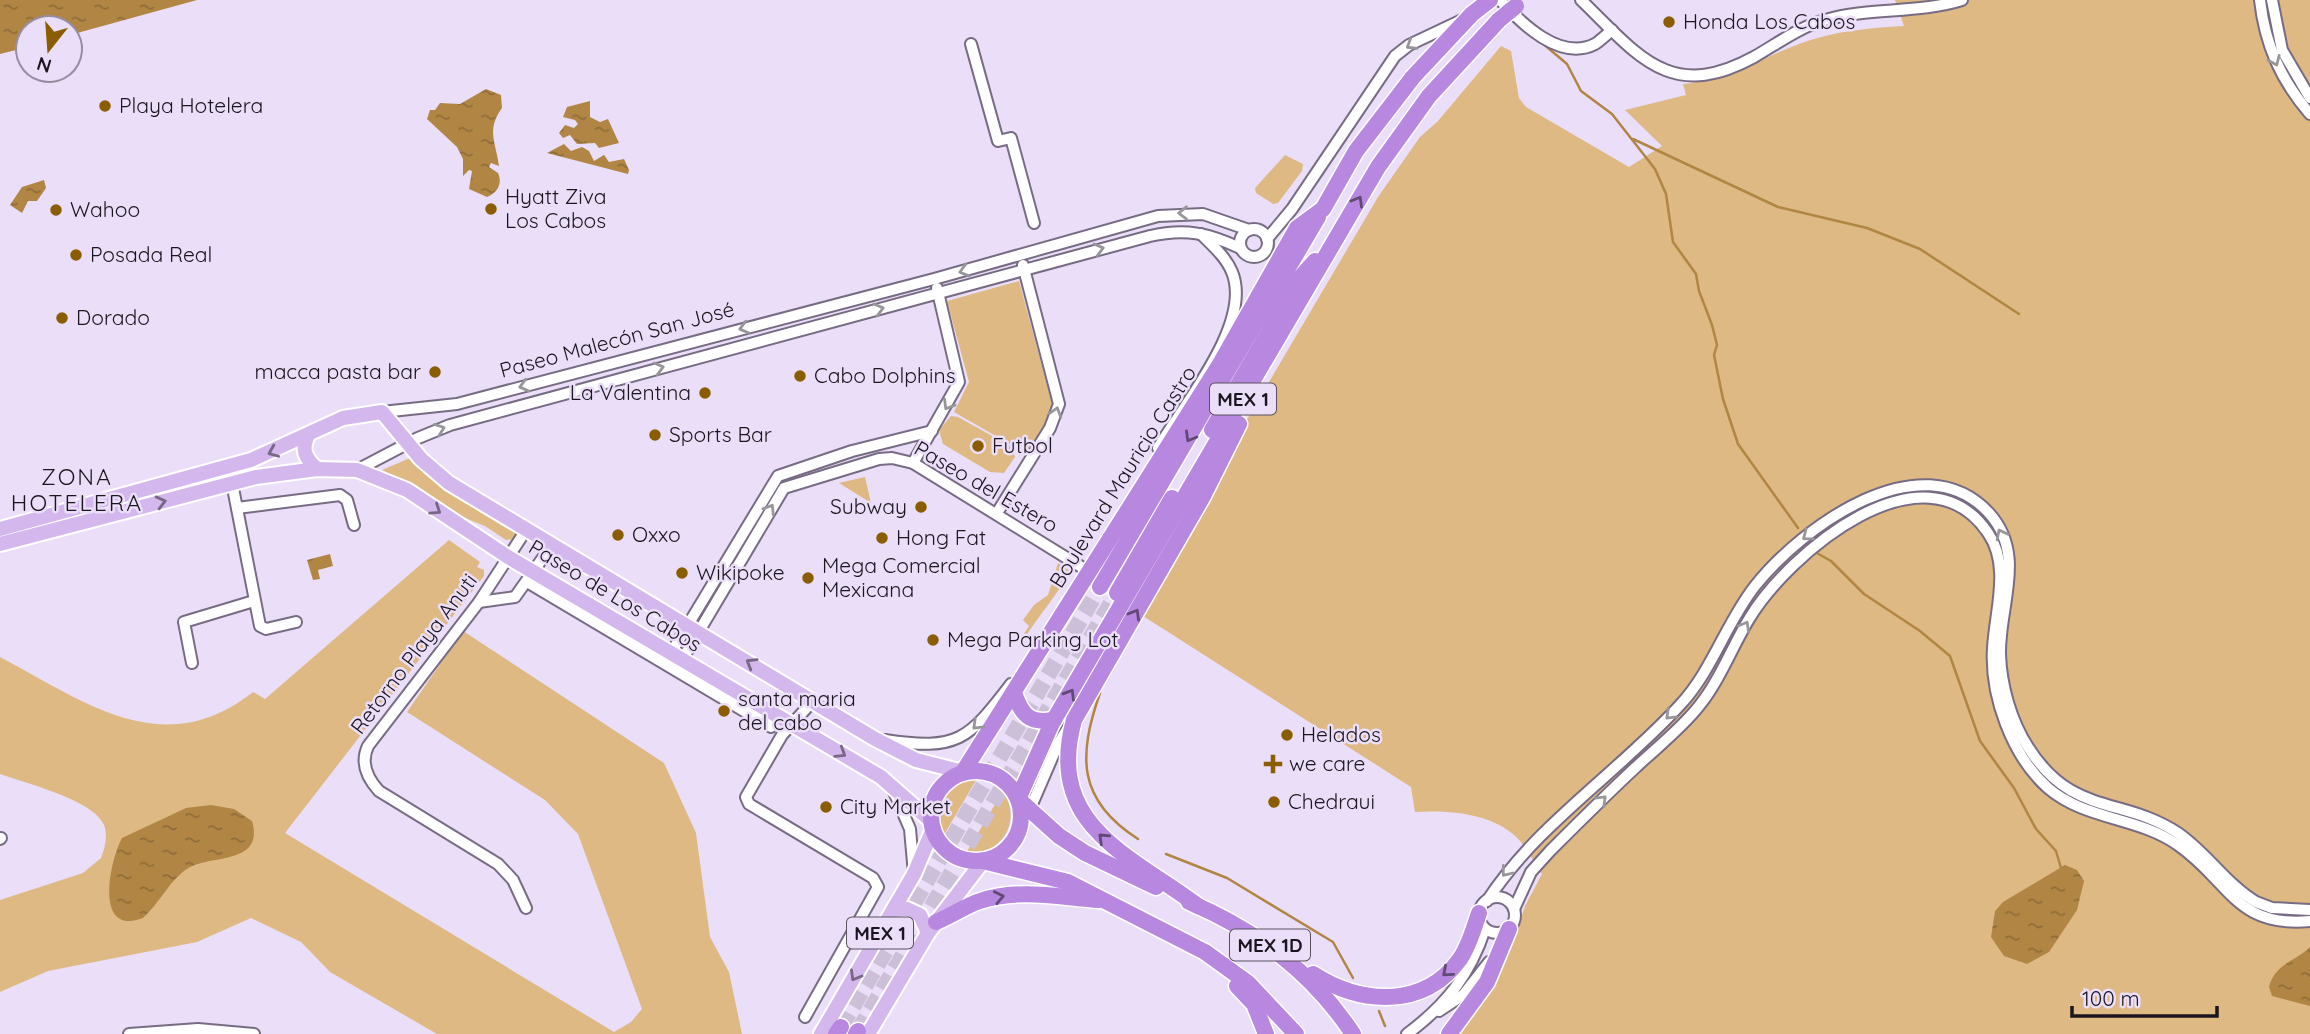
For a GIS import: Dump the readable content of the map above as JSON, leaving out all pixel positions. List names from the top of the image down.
{
  "streets": {
    "highway": ["MEX 1", "Boulevard Mauricio Castro", "MEX 1D"],
    "main road": ["Paseo Malecón San José", "Paseo de Los Cabos"],
    "street": ["Paseo del Estero", "Retorno Playa Anuti"]
  },
  "crossings": [
    ["Paseo Malecón San José", "Paseo de Los Cabos"],
    ["MEX 1", "Boulevard Mauricio Castro"],
    ["MEX 1", "Paseo de Los Cabos"],
    ["MEX 1", "MEX 1D"],
    ["Boulevard Mauricio Castro", "Paseo de Los Cabos"],
    ["Boulevard Mauricio Castro", "MEX 1D"],
    ["Paseo del Estero", "Paseo de Los Cabos"],
    ["Paseo de Los Cabos", "Retorno Playa Anuti"],
    ["Paseo de Los Cabos", "MEX 1D"]
  ],
  "districts": ["ZONA HOTELERA"],
  "places": {
    "other": [
      "Honda Los Cabos",
      "Playa Hotelera",
      "Hyatt Ziva Los Cabos",
      "Wahoo",
      "Posada Real",
      "Dorado",
      "macca pasta bar",
      "Cabo Dolphins",
      "La Valentina",
      "Sports Bar",
      "Futbol",
      "Subway",
      "Oxxo",
      "Hong Fat",
      "Wikipoke",
      "Mega Comercial Mexicana",
      "Mega Parking Lot",
      "santa maria del cabo",
      "Helados",
      "Chedraui",
      "City Market"
    ],
    "health": ["we care"]
  },
  "scale_bar": "100 m",
  "north": "bottom"
}
